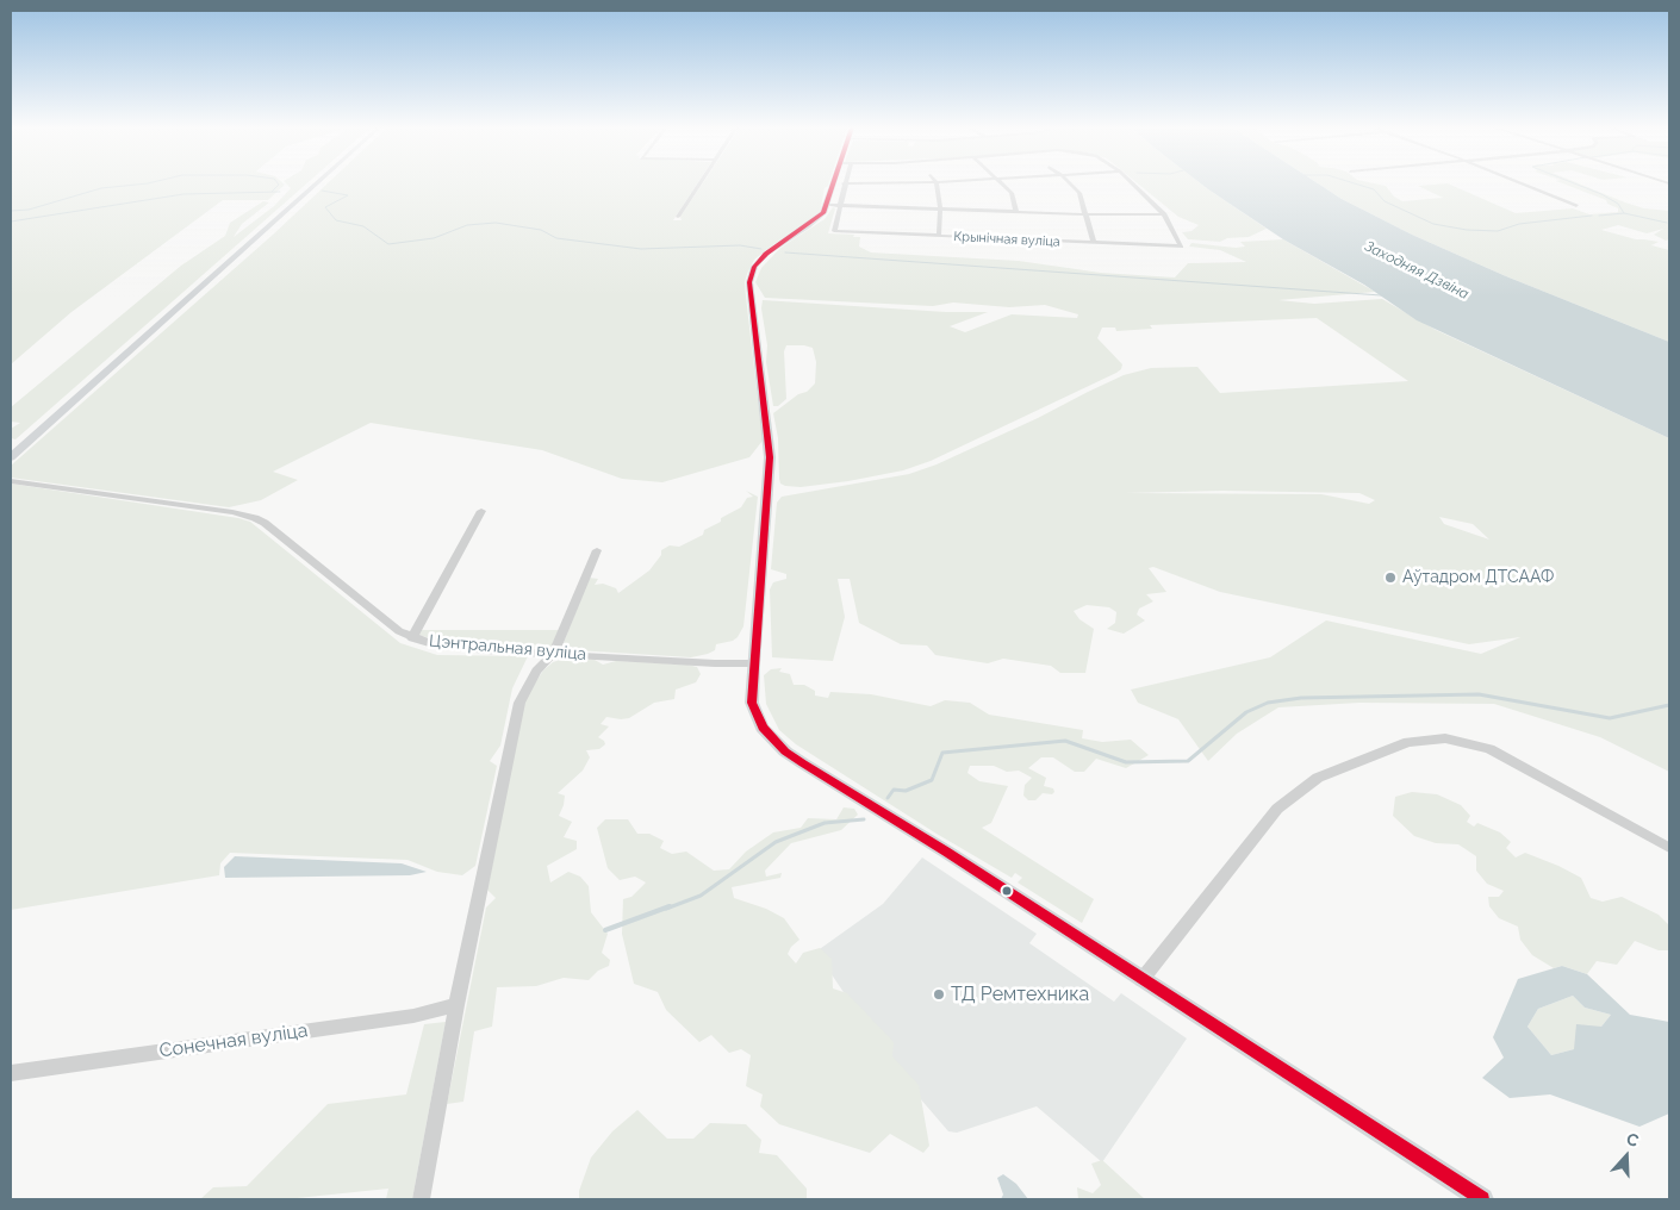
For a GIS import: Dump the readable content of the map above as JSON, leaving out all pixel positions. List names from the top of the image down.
{
  "streets": {
    "street": ["Крынічная вуліца", "Цэнтральная вуліца", "Сонечная вуліца"]
  },
  "water": ["Заходняя Дзвіна"],
  "places": ["Аўтадром ДТСААФ", "ТД Ремтехника"],
  "north": "top"
}
